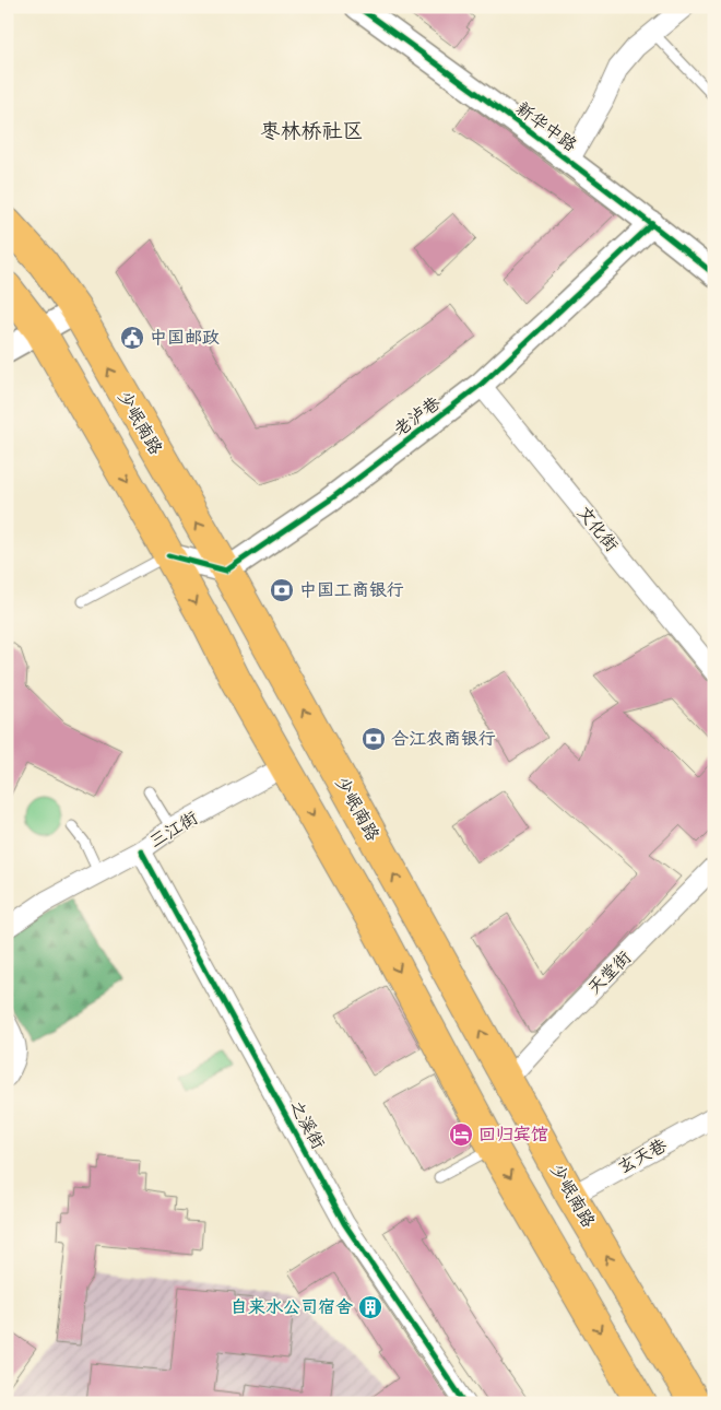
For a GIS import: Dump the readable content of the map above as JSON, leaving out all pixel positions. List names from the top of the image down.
{
  "streets": {
    "main road": ["少岷南路"],
    "street": [
      "新华中路",
      "老泸巷",
      "文化街",
      "三江街",
      "天堂街",
      "之溪街",
      "玄天巷"
    ]
  },
  "crossings": [
    ["新华中路", "老泸巷"],
    ["老泸巷", "少岷南路"],
    ["老泸巷", "文化街"],
    ["少岷南路", "天堂街"],
    ["少岷南路", "玄天巷"],
    ["三江街", "之溪街"]
  ],
  "districts": ["枣林桥社区"],
  "places": {
    "public building": ["中国邮政"],
    "bank": ["中国工商银行", "合江农商银行"],
    "hotel": ["回归宾馆"],
    "building": ["自来水公司宿舍"]
  }
}
